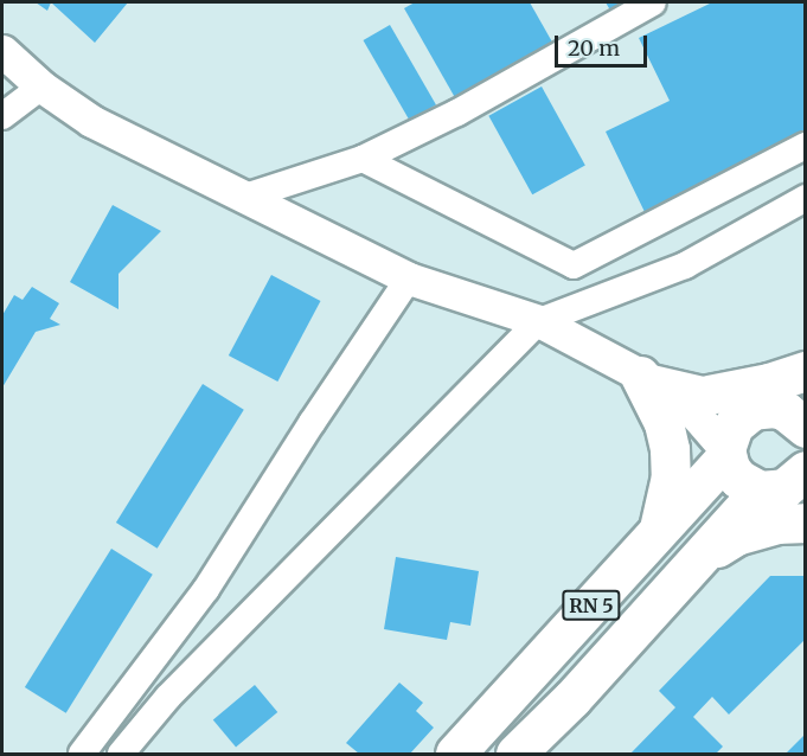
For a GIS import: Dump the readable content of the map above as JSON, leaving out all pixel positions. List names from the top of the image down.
{
  "streets": {
    "main road": ["RN 5"]
  },
  "scale_bar": "20 m"
}
